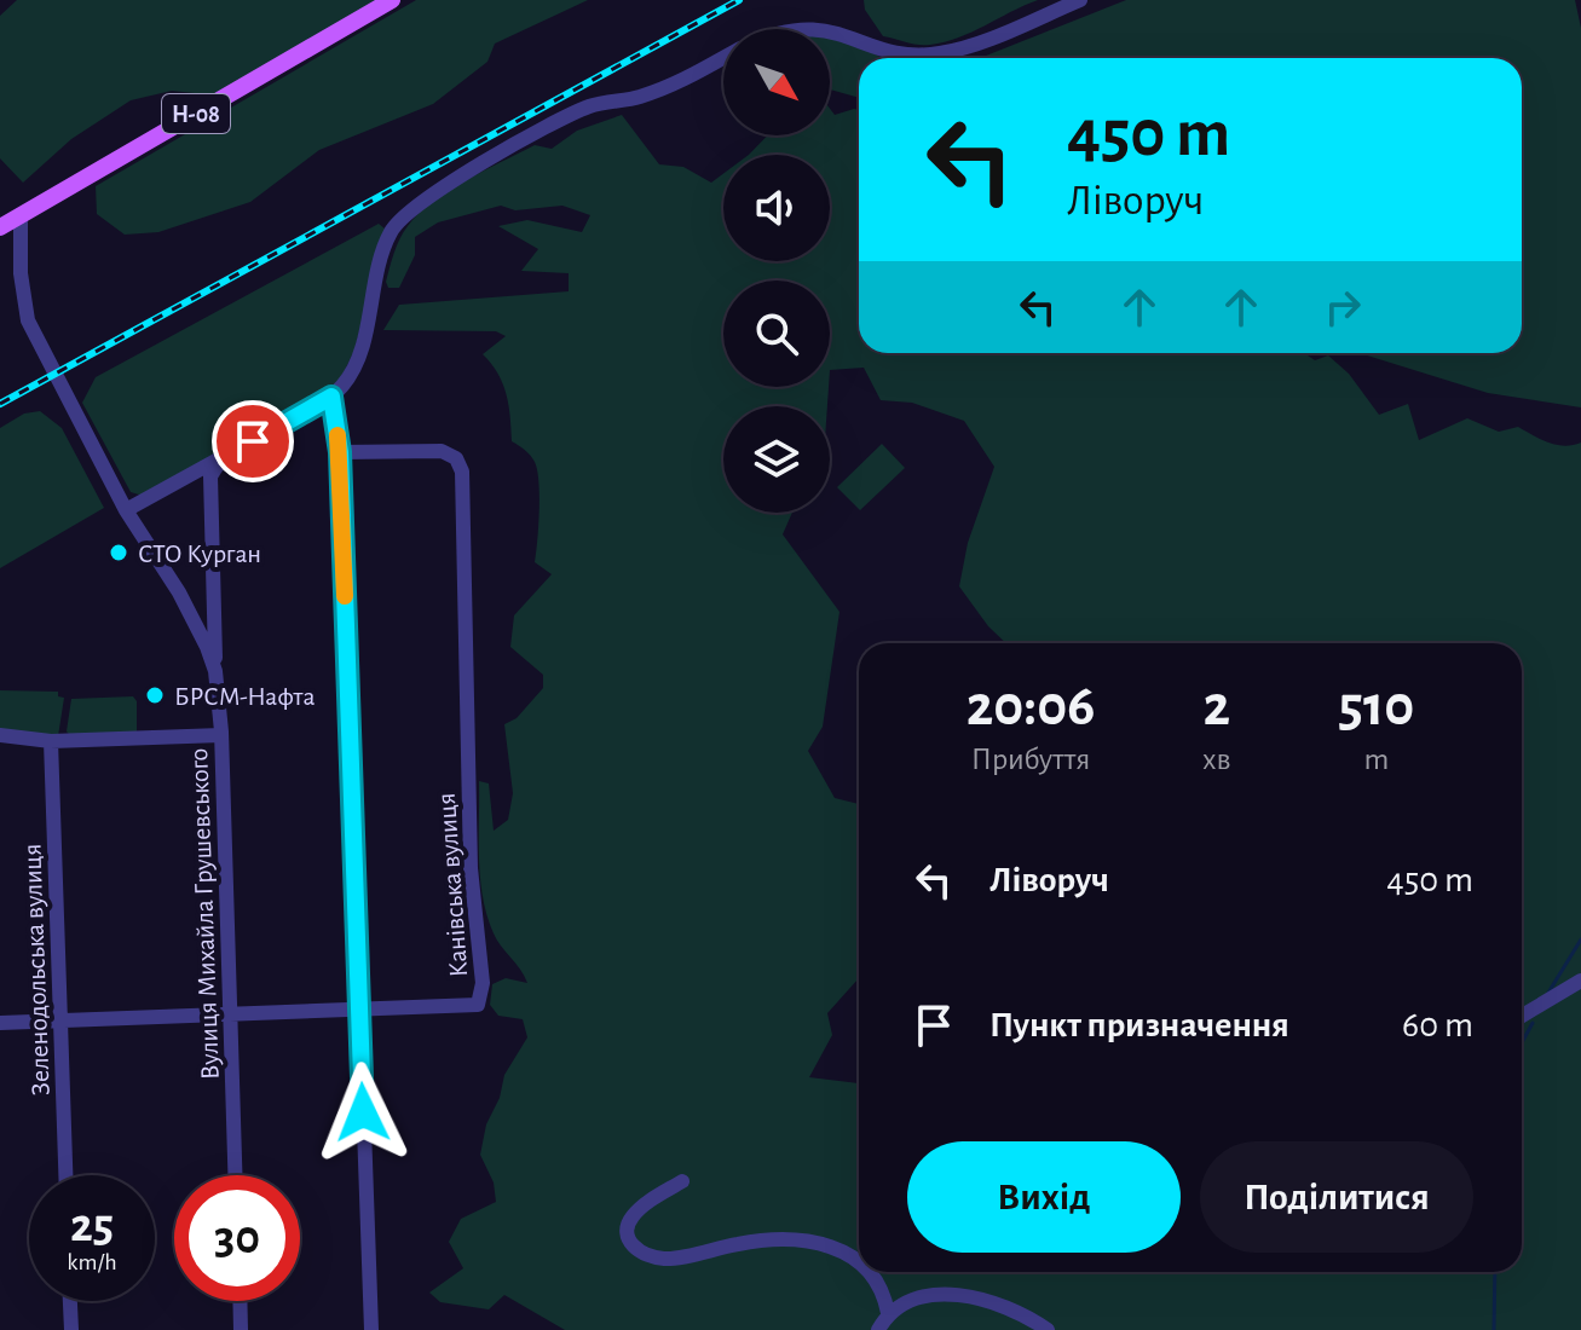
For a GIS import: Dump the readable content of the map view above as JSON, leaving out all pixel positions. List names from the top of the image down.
{
  "streets": {
    "main road": ["Н-08"],
    "street": ["Канівська вулиця", "Вулиця Михайла Грушевського", "Зеленодольська вулиця"]
  },
  "crossings": [
    ["Н-08", "Вулиця Михайла Грушевського"],
    ["Канівська вулиця", "Вулиця Михайла Грушевського"],
    ["Канівська вулиця", "Зеленодольська вулиця"]
  ],
  "places": ["СТО Курган", "БРСМ-Нафта"],
  "north": "bottom right",
  "page": {
    "turn": ["450 m", "Ліворуч"],
    "eta": [
      "20:06",
      "Прибуття",
      "2",
      "хв",
      "510",
      "m"
    ],
    "list": [
      {
        "name": "Ліворуч",
        "value": "450 m"
      },
      {
        "name": "Пункт призначення",
        "value": "60 m"
      }
    ],
    "buttons": ["Вихід", "Поділитися"],
    "speed": "25 km/h",
    "limit": "30"
  }
}
